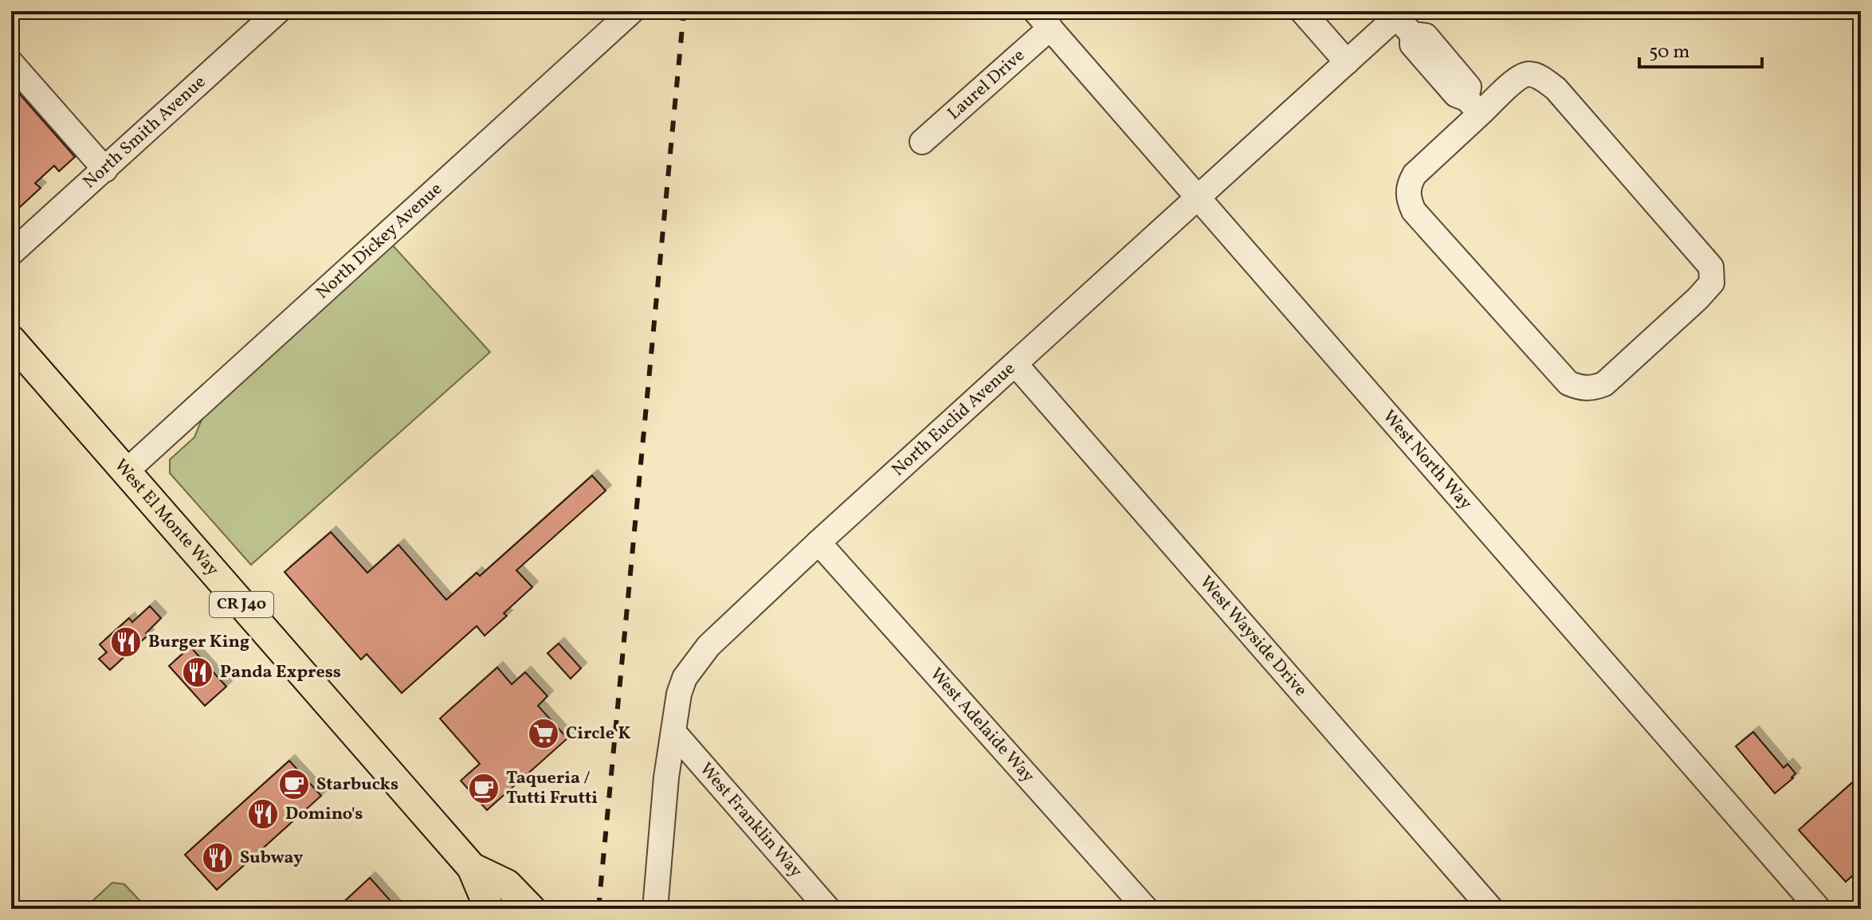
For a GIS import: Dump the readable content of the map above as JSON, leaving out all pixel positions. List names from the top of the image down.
{
  "streets": {
    "main road": ["West El Monte Way", "CR J40"],
    "street": [
      "Laurel Drive",
      "North Smith Avenue",
      "North Dickey Avenue",
      "North Euclid Avenue",
      "West North Way",
      "West Wayside Drive",
      "West Adelaide Way",
      "West Franklin Way"
    ]
  },
  "crossings": [
    ["Laurel Drive", "West North Way"],
    ["North Dickey Avenue", "West El Monte Way"],
    ["North Euclid Avenue", "West North Way"],
    ["North Euclid Avenue", "West Wayside Drive"],
    ["North Euclid Avenue", "West Adelaide Way"],
    ["North Euclid Avenue", "West Franklin Way"]
  ],
  "places": {
    "restaurant": [
      "Burger King",
      "Panda Express",
      "Domino's",
      "Subway"
    ],
    "supermarket": ["Circle K"],
    "cafe": ["Starbucks", "Taqueria / Tutti Frutti"]
  },
  "scale_bar": "50 m"
}
